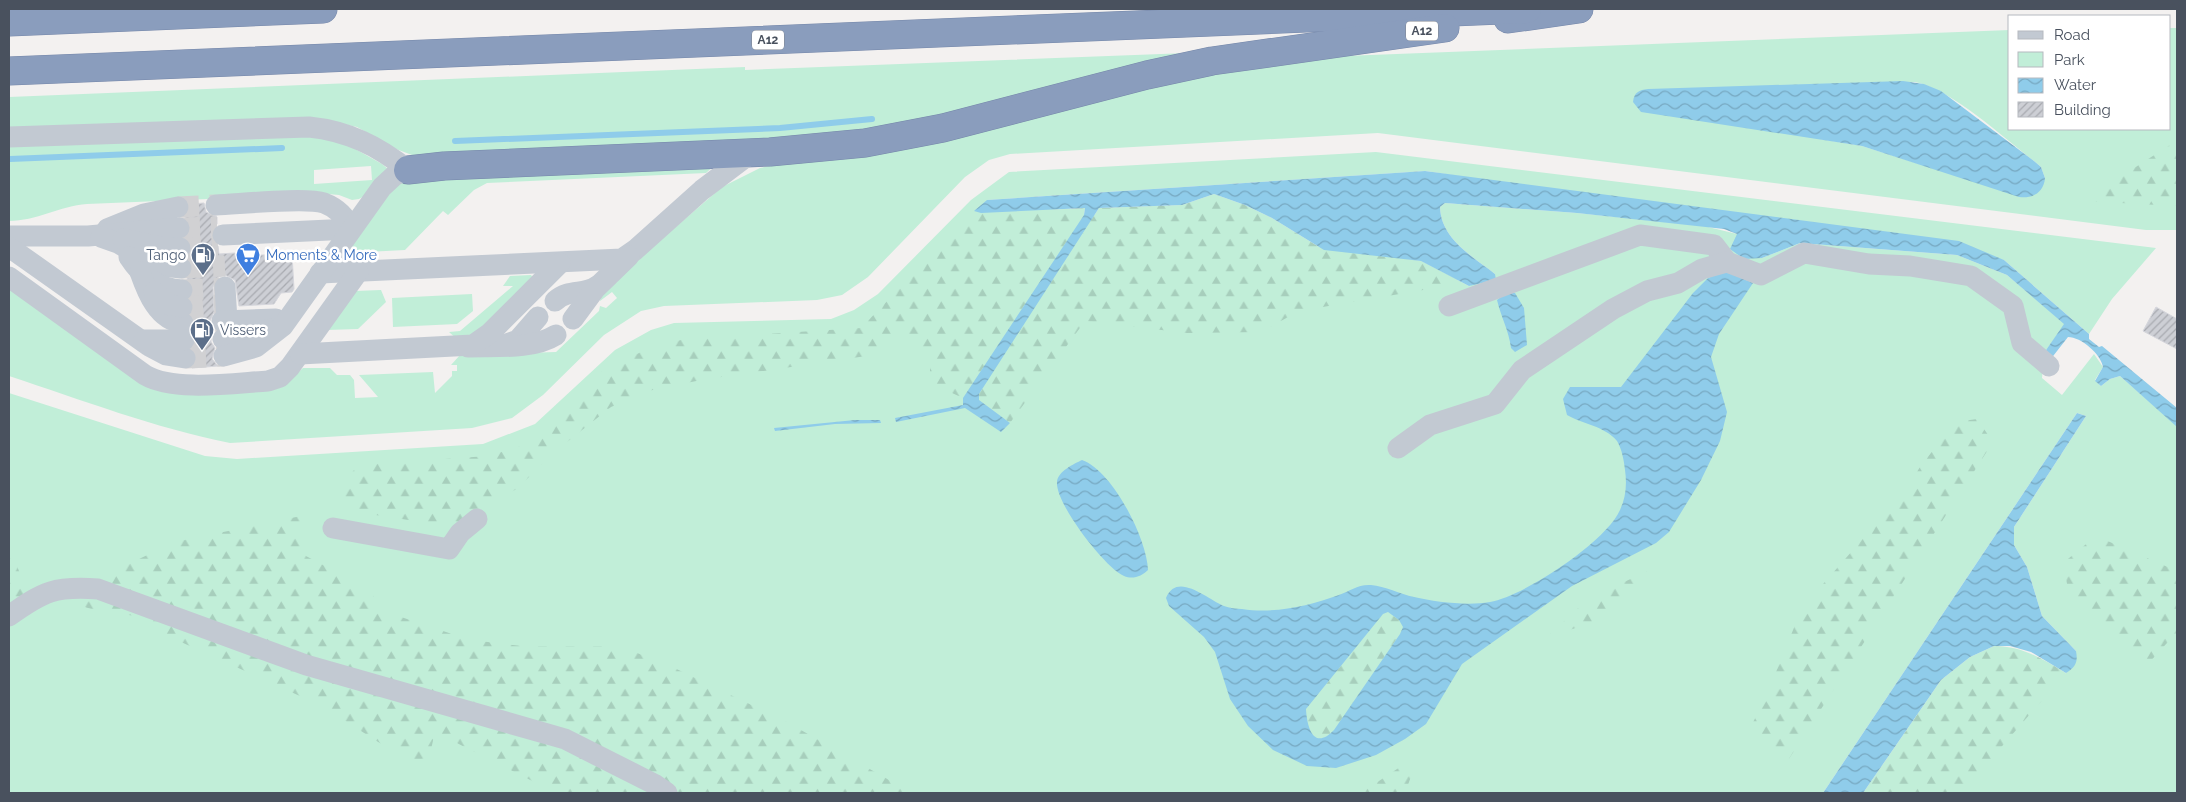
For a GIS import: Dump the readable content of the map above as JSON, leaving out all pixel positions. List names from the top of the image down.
{
  "streets": {
    "highway": ["A12"]
  },
  "places": {
    "fuel station": ["Tango", "Vissers"],
    "supermarket": ["Moments & More"]
  },
  "legend": [
    "Road",
    "Park",
    "Water",
    "Building"
  ]
}
